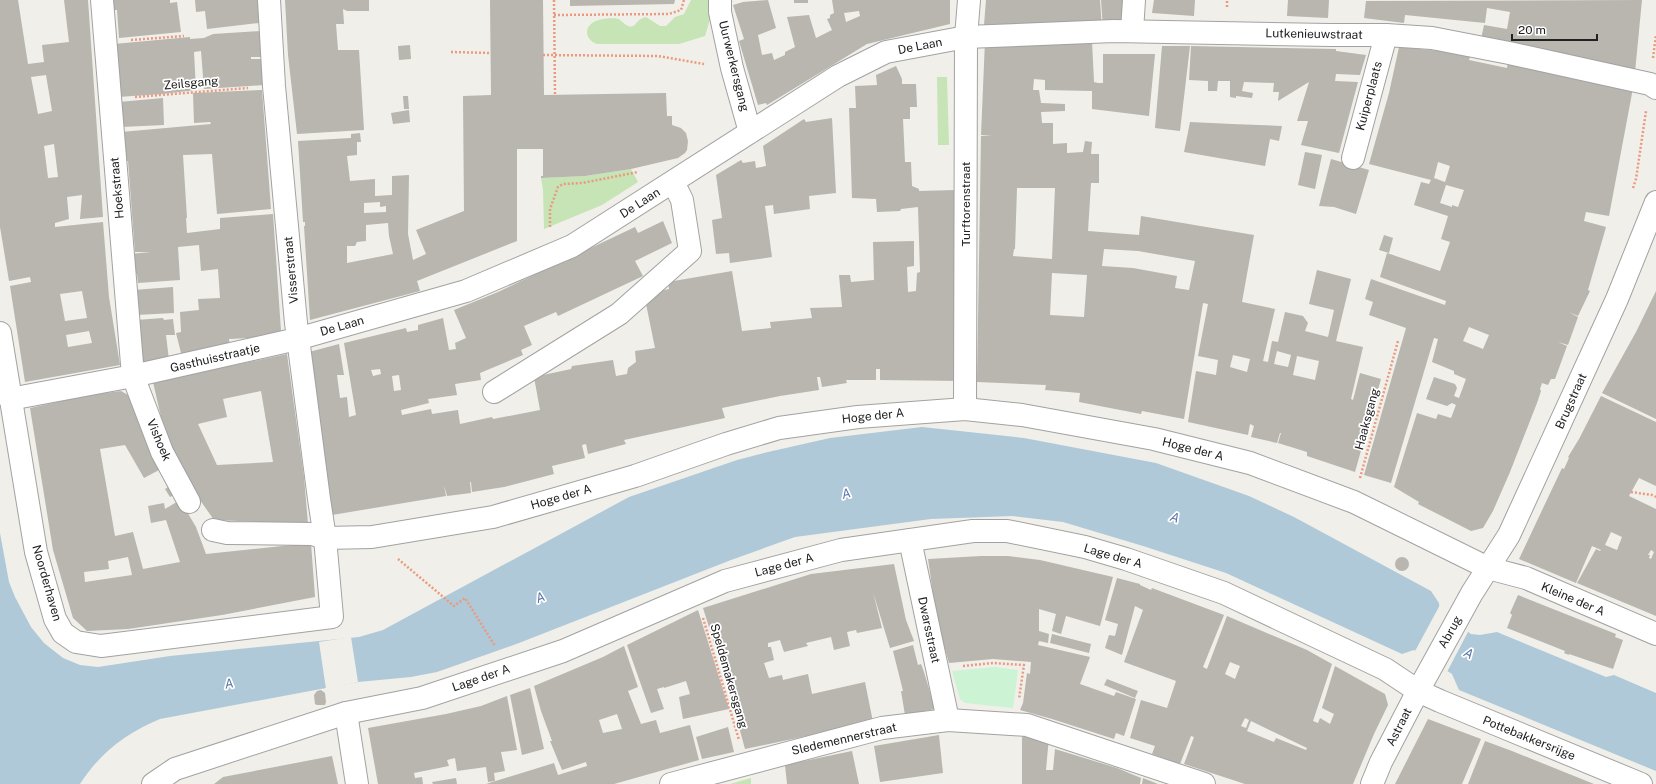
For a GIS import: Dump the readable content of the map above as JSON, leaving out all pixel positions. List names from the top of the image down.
{
  "streets": {
    "street": [
      "Lutkenieuwstraat",
      "De Laan",
      "Uurwerkersgang",
      "Kuiperplaats",
      "Hoekstraat",
      "Turftorenstraat",
      "Visserstraat",
      "Gasthuisstraatje",
      "Brugstraat",
      "Hoge der A",
      "Vishoek",
      "Lage der A",
      "Noorderhaven",
      "Kleine der A",
      "Dwarsstraat",
      "Abrug",
      "Astraat",
      "Pottebakkersrijge",
      "Sledemennerstraat"
    ],
    "path": ["Zeilsgang", "Haaksgang", "Speldemakersgang"]
  },
  "crossings": [
    ["Lutkenieuwstraat", "De Laan"],
    ["Lutkenieuwstraat", "Kuiperplaats"],
    ["Lutkenieuwstraat", "Turftorenstraat"],
    ["De Laan", "Uurwerkersgang"],
    ["De Laan", "Turftorenstraat"],
    ["De Laan", "Visserstraat"],
    ["De Laan", "Gasthuisstraatje"],
    ["Zeilsgang", "Hoekstraat"],
    ["Zeilsgang", "Visserstraat"],
    ["Hoekstraat", "Gasthuisstraatje"],
    ["Hoekstraat", "Vishoek"],
    ["Turftorenstraat", "Hoge der A"],
    ["Visserstraat", "Gasthuisstraatje"],
    ["Visserstraat", "Hoge der A"],
    ["Visserstraat", "Noorderhaven"],
    ["Gasthuisstraatje", "Vishoek"],
    ["Gasthuisstraatje", "Noorderhaven"],
    ["Brugstraat", "Hoge der A"],
    ["Brugstraat", "Kleine der A"],
    ["Brugstraat", "Abrug"],
    ["Hoge der A", "Haaksgang"],
    ["Hoge der A", "Noorderhaven"],
    ["Hoge der A", "Kleine der A"],
    ["Lage der A", "Dwarsstraat"],
    ["Lage der A", "Speldemakersgang"],
    ["Lage der A", "Astraat"],
    ["Lage der A", "Pottebakkersrijge"],
    ["Dwarsstraat", "Sledemennerstraat"],
    ["Abrug", "Astraat"],
    ["Speldemakersgang", "Sledemennerstraat"],
    ["Astraat", "Pottebakkersrijge"]
  ],
  "water": ["A"],
  "scale_bar": "20 m"
}
